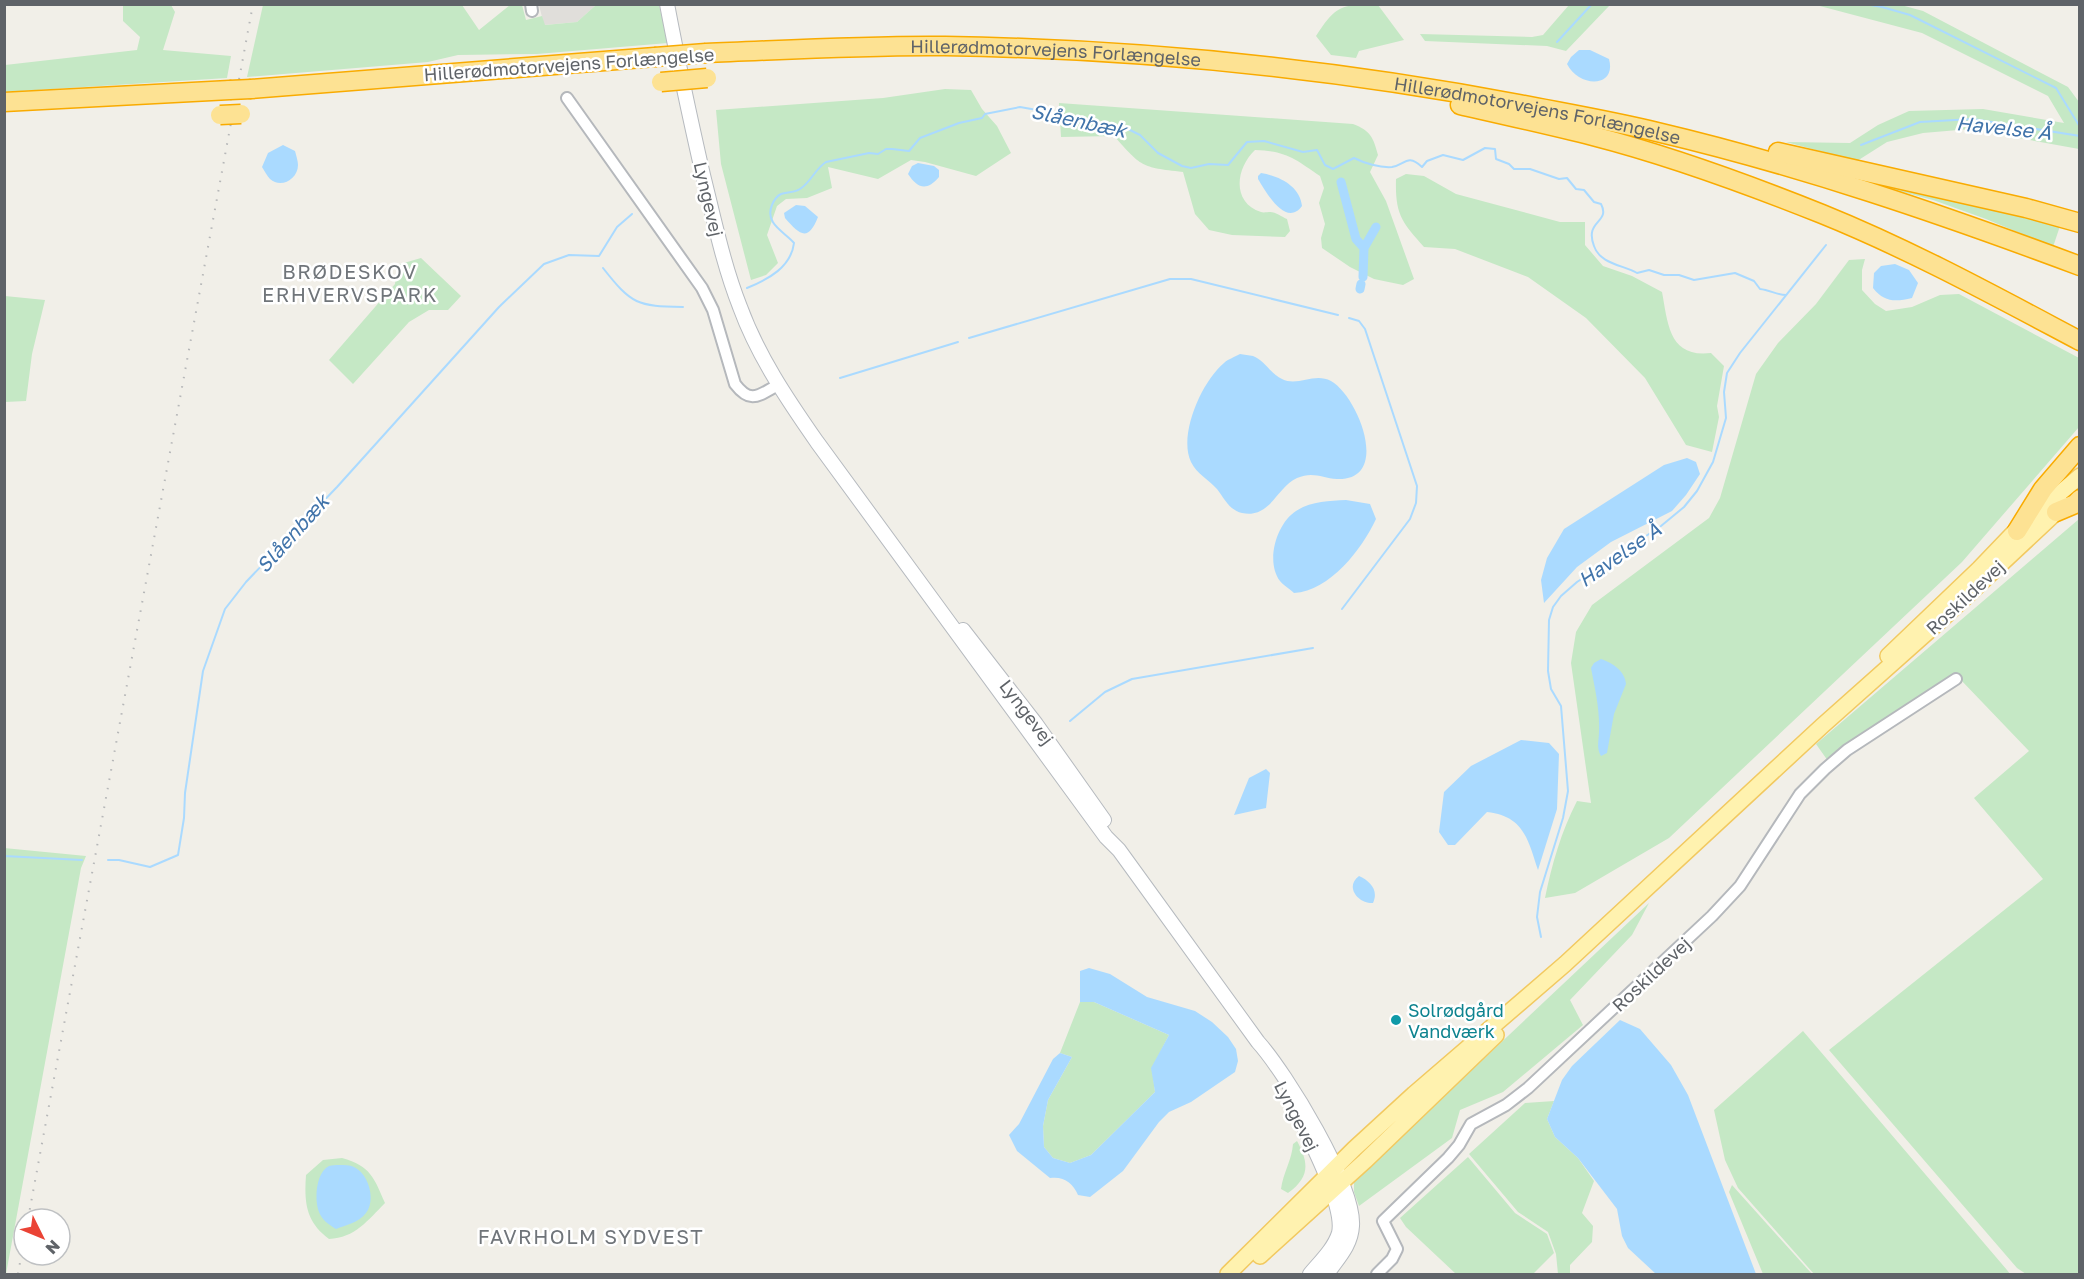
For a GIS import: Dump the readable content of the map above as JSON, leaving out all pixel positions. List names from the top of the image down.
{
  "streets": {
    "highway": ["Hillerødmotorvejens Forlængelse"],
    "main road": ["Lyngevej", "Roskildevej"]
  },
  "crossings": [
    ["Lyngevej", "Roskildevej"]
  ],
  "districts": ["BRØDESKOV ERHVERVSPARK", "FAVRHOLM SYDVEST"],
  "water": ["Slåenbæk", "Havelse Å"],
  "places": ["Solrødgård Vandværk"],
  "north": "bottom right"
}
